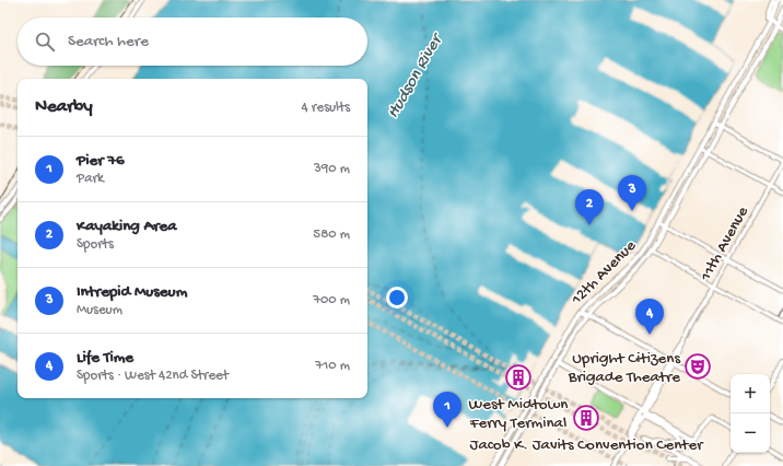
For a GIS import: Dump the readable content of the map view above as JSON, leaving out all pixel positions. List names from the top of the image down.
{
  "streets": {
    "main road": ["11th Avenue", "12th Avenue"]
  },
  "water": ["Hudson River"],
  "places": {
    "theatre": ["Upright Citizens Brigade Theatre"],
    "building": ["West Midtown Ferry Terminal", "Jacob K. Javits Convention Center"]
  },
  "page": {
    "search": "Search here",
    "heading": ["Nearby", "4 results"],
    "list": [
      {
        "mark": "1",
        "name": "Pier 76",
        "note": "Park",
        "value": "390 m"
      },
      {
        "mark": "2",
        "name": "Kayaking Area",
        "note": "Sports",
        "value": "580 m"
      },
      {
        "mark": "3",
        "name": "Intrepid Museum",
        "note": "Museum",
        "value": "700 m"
      },
      {
        "mark": "4",
        "name": "Life Time",
        "note": "Sports · West 42nd Street",
        "value": "710 m"
      }
    ],
    "pins": [
      "3",
      "2",
      "4",
      "1"
    ],
    "map_buttons": ["+", "−"]
  }
}
